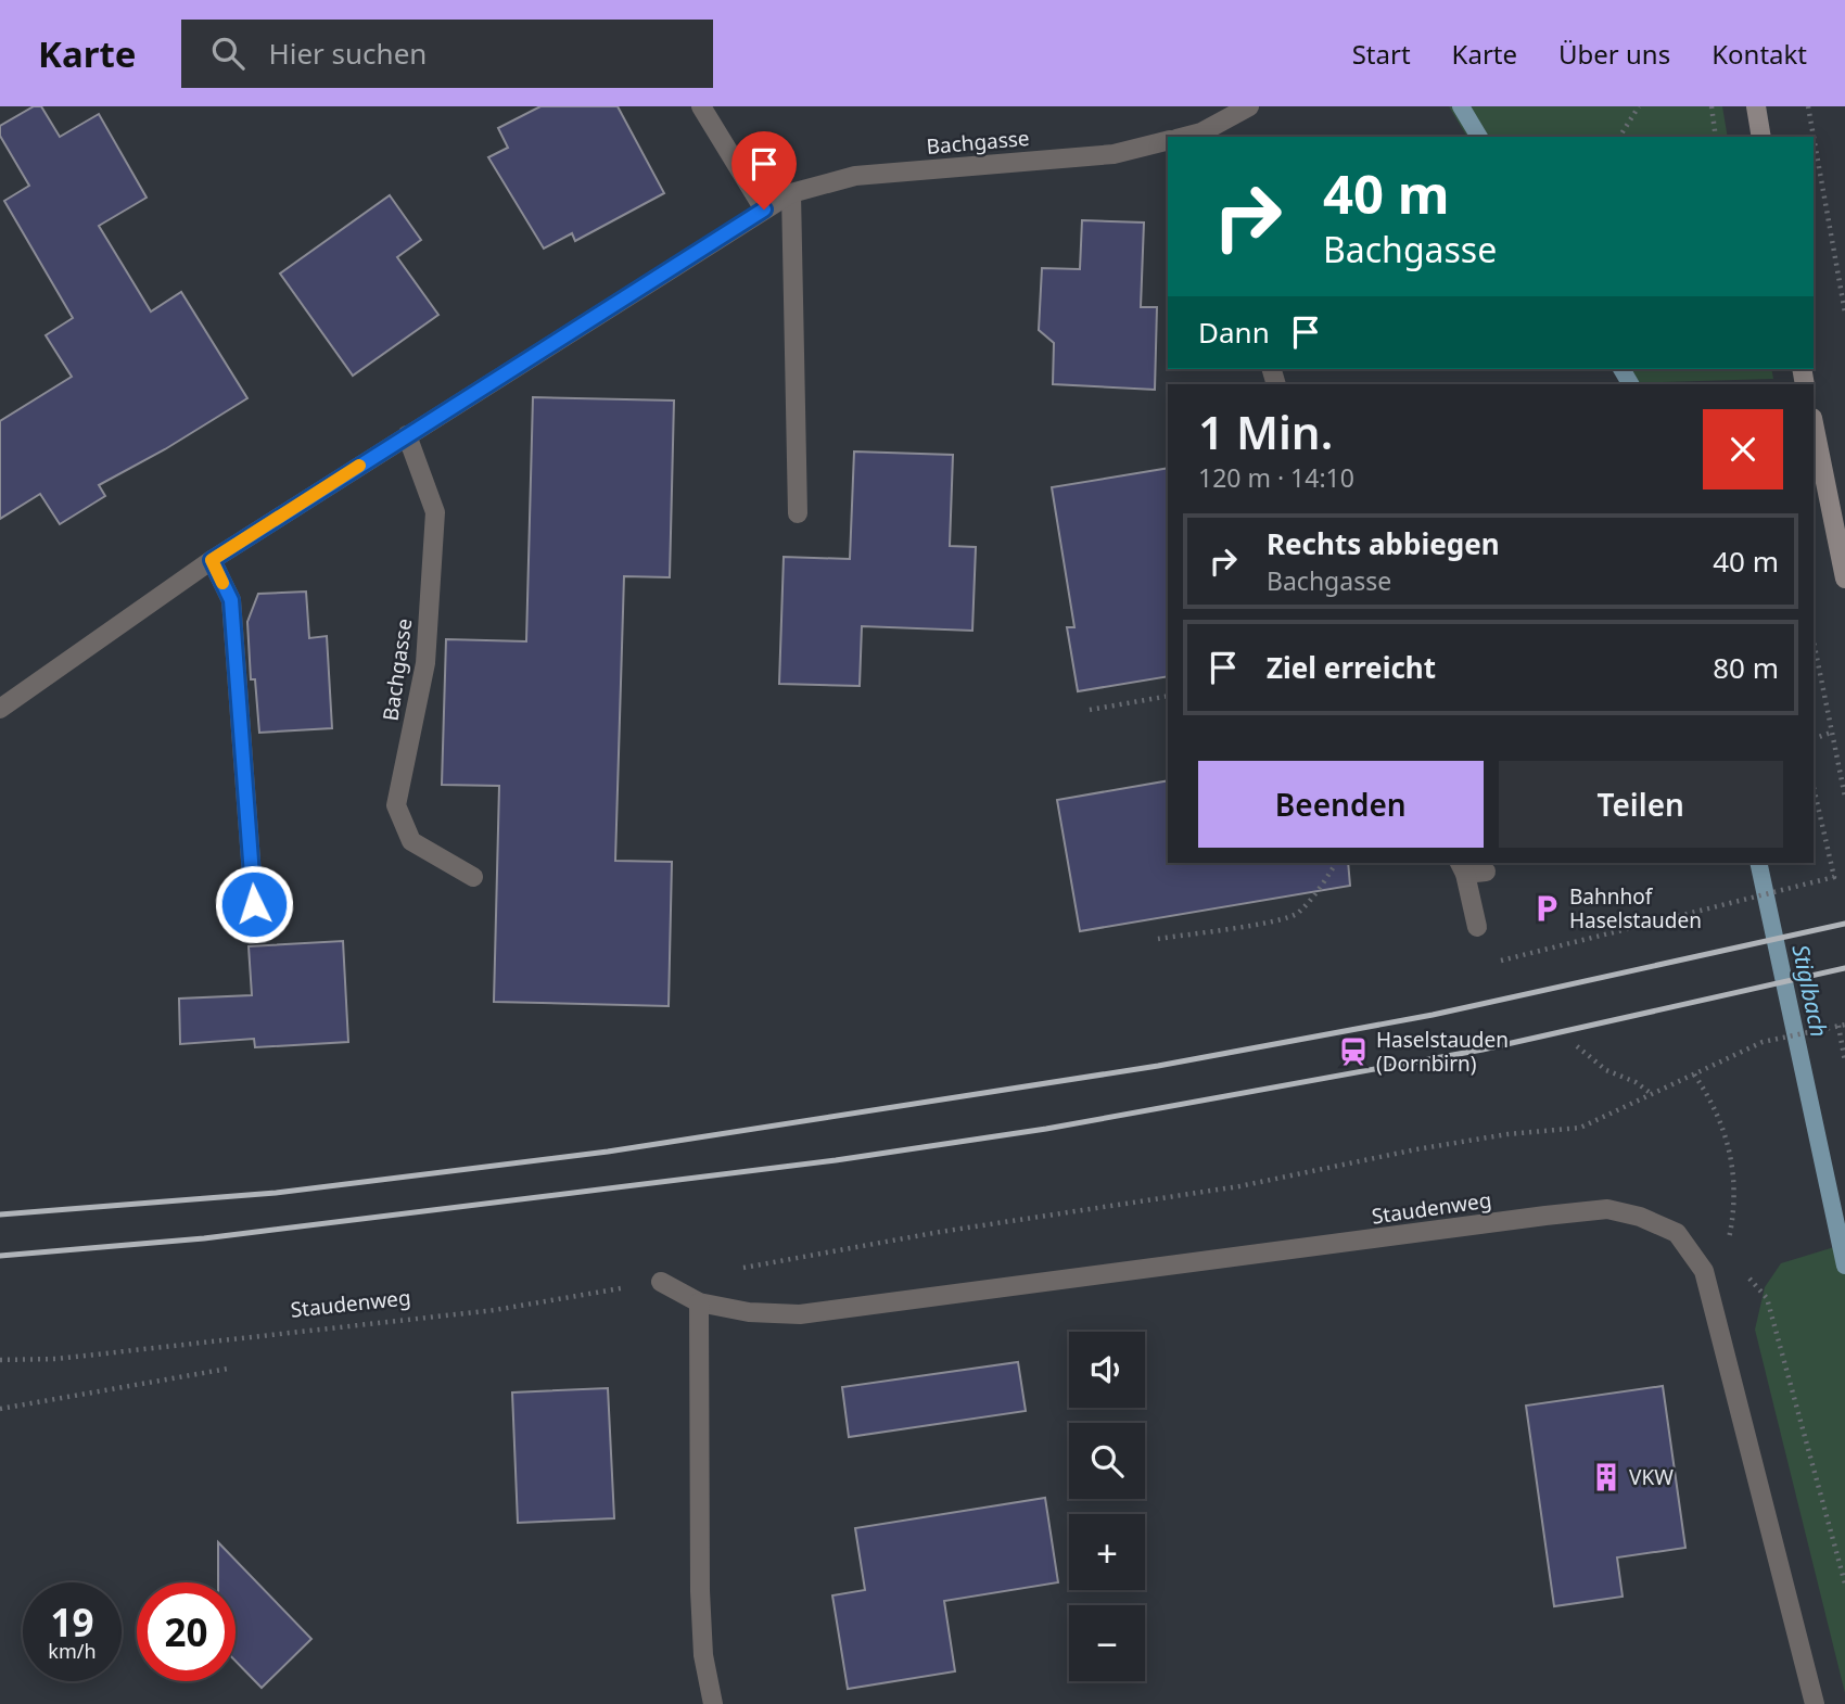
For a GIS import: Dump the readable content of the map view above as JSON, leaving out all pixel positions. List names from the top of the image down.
{
  "streets": {
    "street": ["Bachgasse", "Staudenweg"]
  },
  "water": ["Stiglbach"],
  "places": {
    "parking": ["Bahnhof Haselstauden"],
    "station": ["Haselstauden (Dornbirn)"],
    "building": ["VKW"]
  },
  "page": {
    "header": "Karte",
    "search": "Hier suchen",
    "nav": [
      "Start",
      "Karte",
      "Über uns",
      "Kontakt"
    ],
    "turn": ["40 m", "Bachgasse"],
    "then": "Dann",
    "heading": ["1 Min.", "120 m · 14:10"],
    "list": [
      {
        "name": "Rechts abbiegen",
        "note": "Bachgasse",
        "value": "40 m"
      },
      {
        "name": "Ziel erreicht",
        "value": "80 m"
      }
    ],
    "buttons": ["Beenden", "Teilen"],
    "map_buttons": ["+", "−"],
    "speed": "19 km/h",
    "limit": "20"
  }
}
